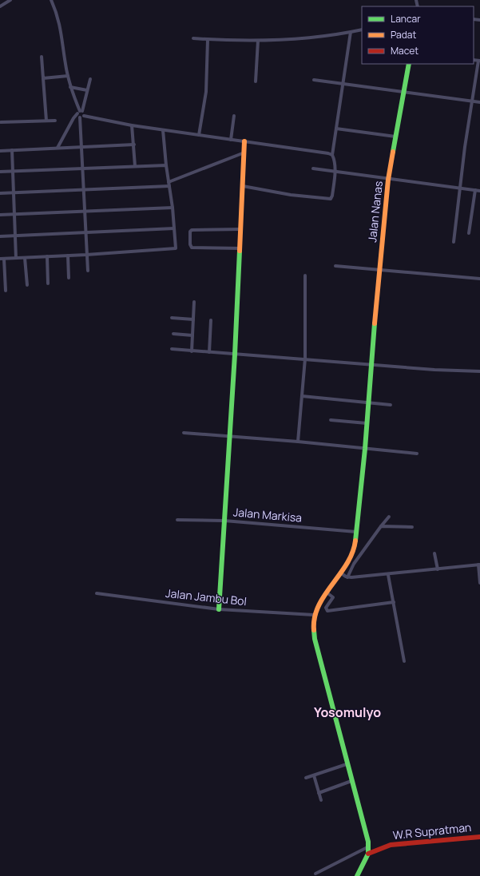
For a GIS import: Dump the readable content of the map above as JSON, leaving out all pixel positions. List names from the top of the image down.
{
  "streets": {
    "street": [
      "Jalan Nanas",
      "Jalan Markisa",
      "Jalan Jambu Bol",
      "W.R Supratman"
    ]
  },
  "crossings": [
    ["Jalan Nanas", "Jalan Markisa"],
    ["Jalan Nanas", "Jalan Jambu Bol"]
  ],
  "districts": ["Yosomulyo"],
  "legend": ["Lancar", "Padat", "Macet"]
}
